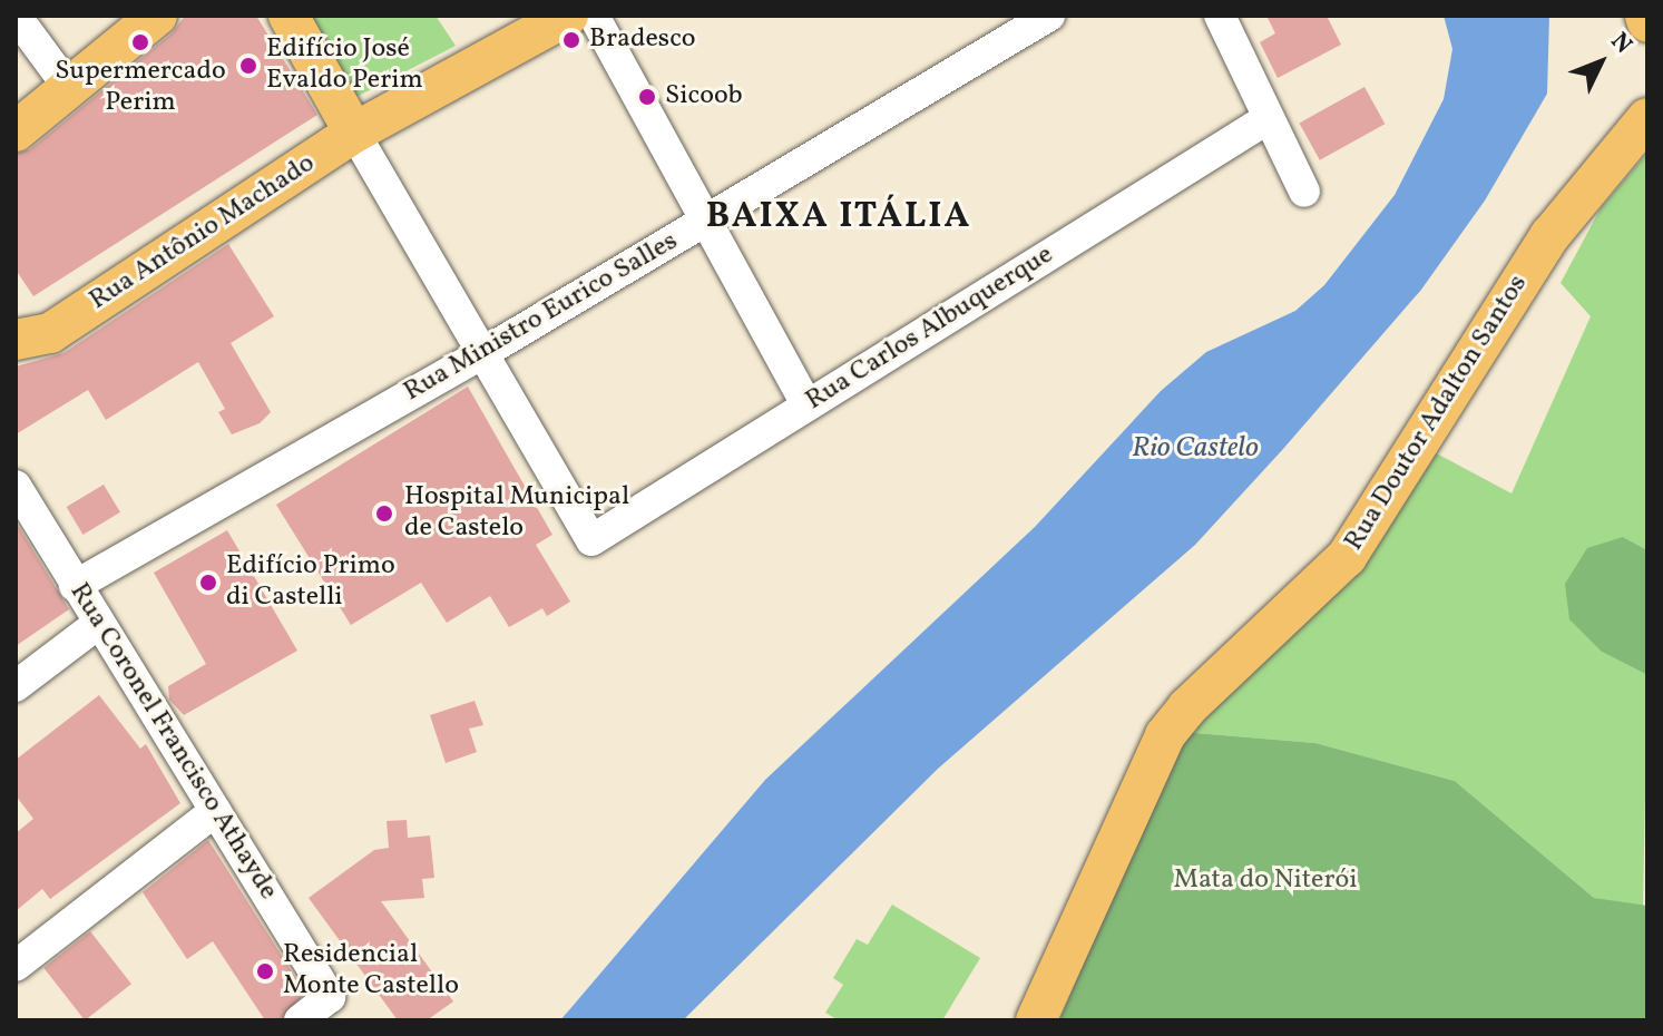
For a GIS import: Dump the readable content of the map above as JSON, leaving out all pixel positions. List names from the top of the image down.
{
  "streets": {
    "main road": ["Rua Antônio Machado", "Rua Doutor Adalton Santos"],
    "street": ["Rua Ministro Eurico Salles", "Rua Carlos Albuquerque", "Rua Coronel Francisco Athayde"]
  },
  "crossings": [
    ["Rua Ministro Eurico Salles", "Rua Carlos Albuquerque"],
    ["Rua Ministro Eurico Salles", "Rua Coronel Francisco Athayde"]
  ],
  "districts": ["BAIXA ITÁLIA"],
  "water": ["Rio Castelo"],
  "parks": ["Mata do Niterói"],
  "places": [
    "Bradesco",
    "Supermercado Perim",
    "Edifício José Evaldo Perim",
    "Sicoob",
    "Hospital Municipal de Castelo",
    "Edifício Primo di Castelli",
    "Residencial Monte Castello"
  ],
  "north": "top right"
}
